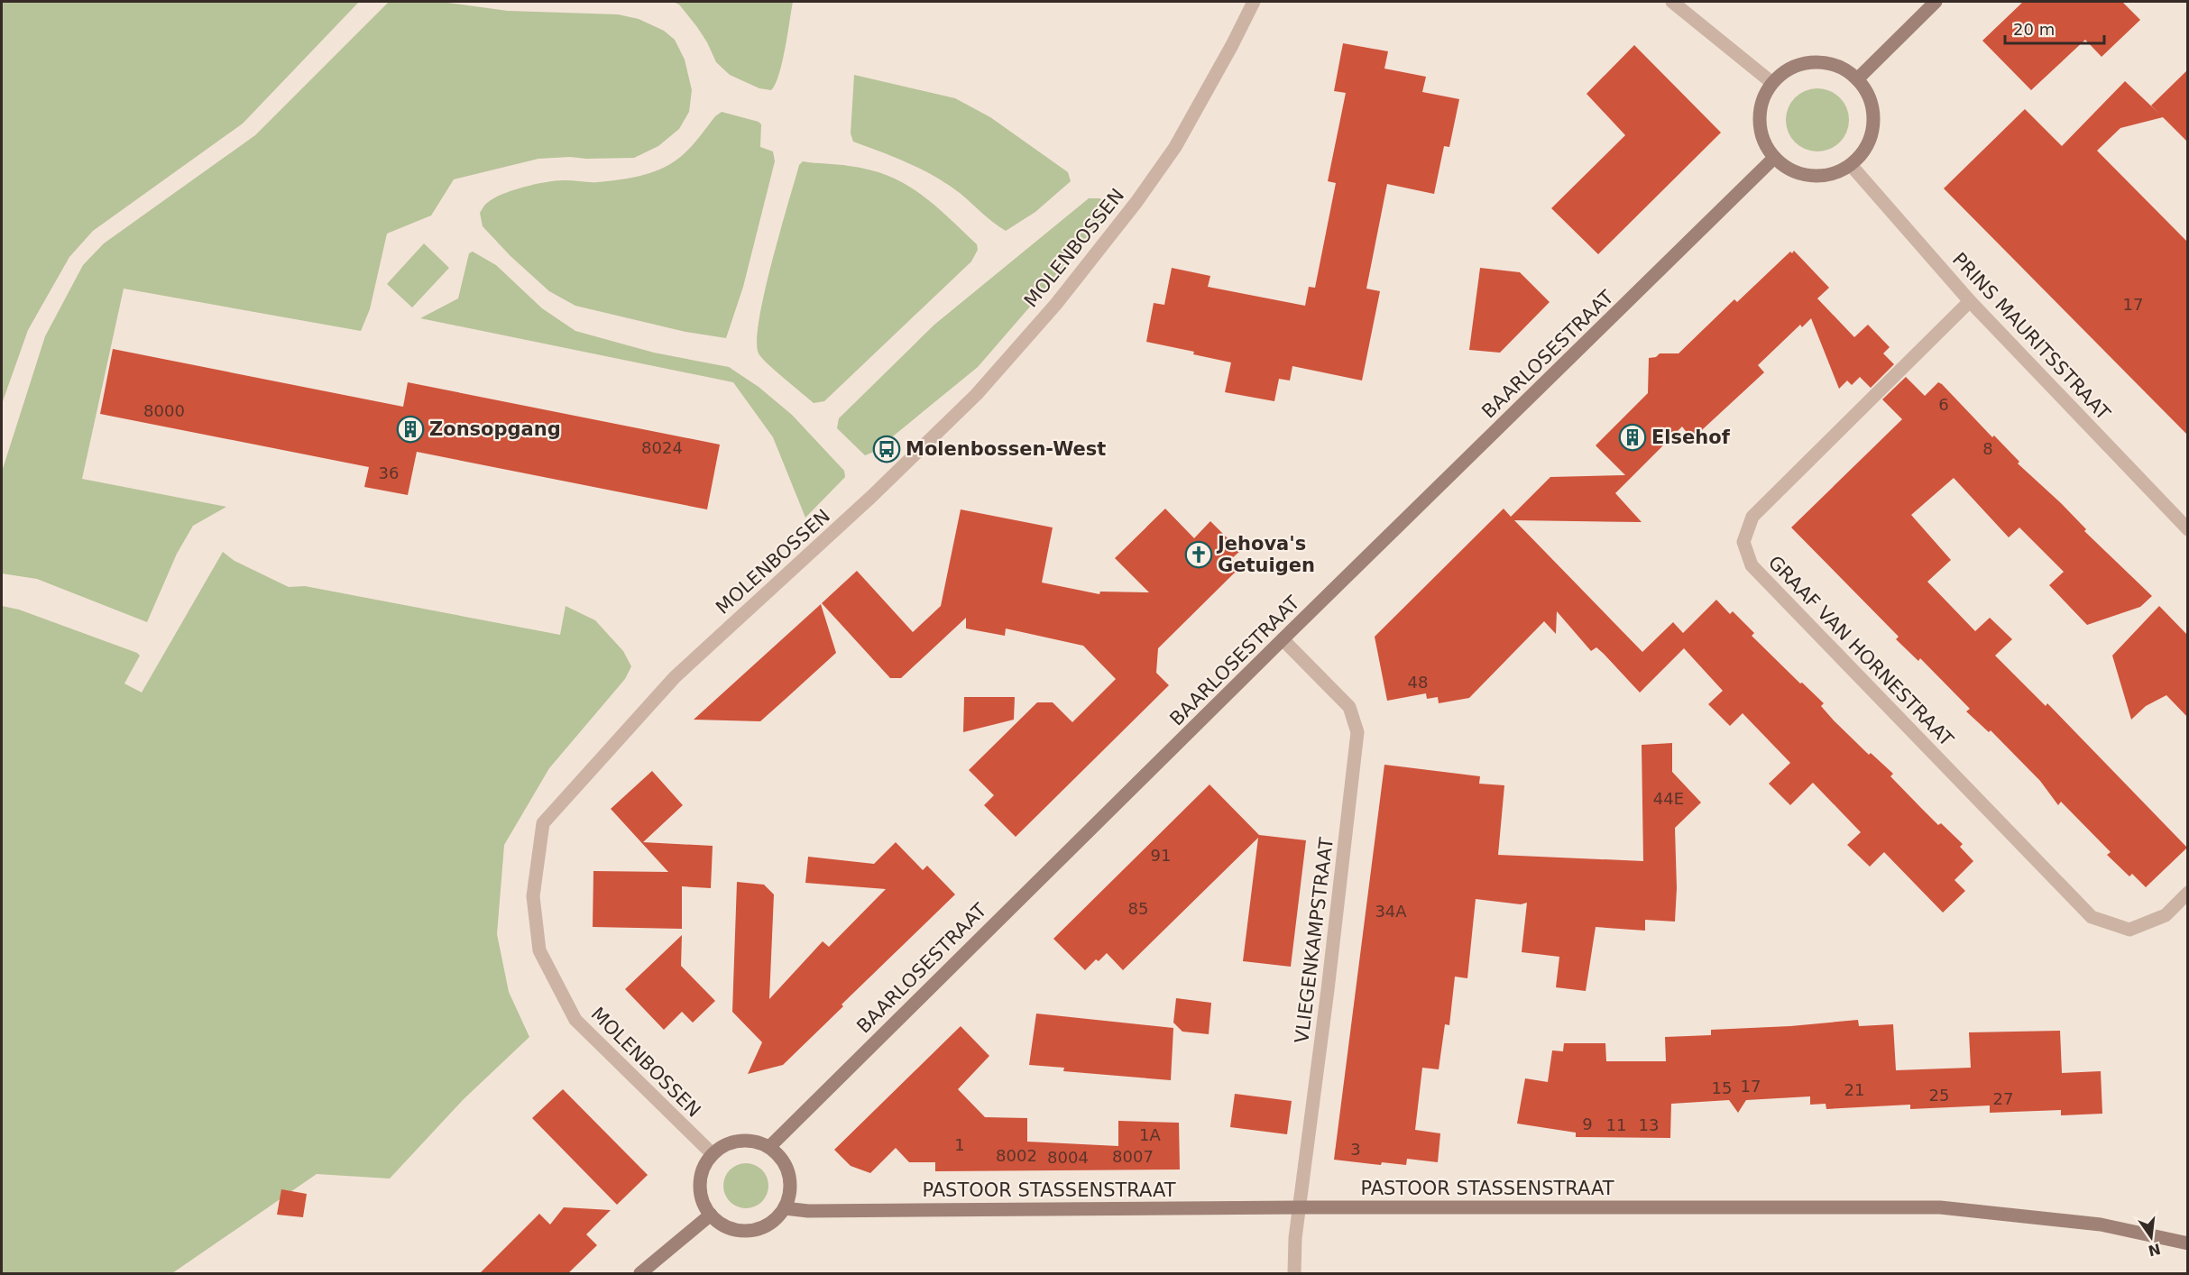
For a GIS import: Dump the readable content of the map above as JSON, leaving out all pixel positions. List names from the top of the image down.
{
  "streets": {
    "street": [
      "MOLENBOSSEN",
      "PRINS MAURITSSTRAAT",
      "BAARLOSESTRAAT",
      "GRAAF VAN HORNESTRAAT",
      "VLIEGENKAMPSTRAAT",
      "PASTOOR STASSENSTRAAT"
    ]
  },
  "crossings": [
    ["MOLENBOSSEN", "BAARLOSESTRAAT"],
    ["MOLENBOSSEN", "PASTOOR STASSENSTRAAT"],
    ["PRINS MAURITSSTRAAT", "BAARLOSESTRAAT"],
    ["PRINS MAURITSSTRAAT", "GRAAF VAN HORNESTRAAT"],
    ["BAARLOSESTRAAT", "VLIEGENKAMPSTRAAT"],
    ["BAARLOSESTRAAT", "PASTOOR STASSENSTRAAT"],
    ["VLIEGENKAMPSTRAAT", "PASTOOR STASSENSTRAAT"]
  ],
  "places": {
    "building": ["Zonsopgang", "Elsehof"],
    "bus stop": ["Molenbossen-West"],
    "church": ["Jehova's Getuigen"]
  },
  "house_numbers": [
    "17",
    "6",
    "8000",
    "8024",
    "8",
    "36",
    "48",
    "44E",
    "91",
    "85",
    "34A",
    "17",
    "15",
    "21",
    "25",
    "27",
    "9",
    "11",
    "13",
    "1A",
    "1",
    "3",
    "8002",
    "8007",
    "8004"
  ],
  "scale_bar": "20 m",
  "north": "bottom"
}
